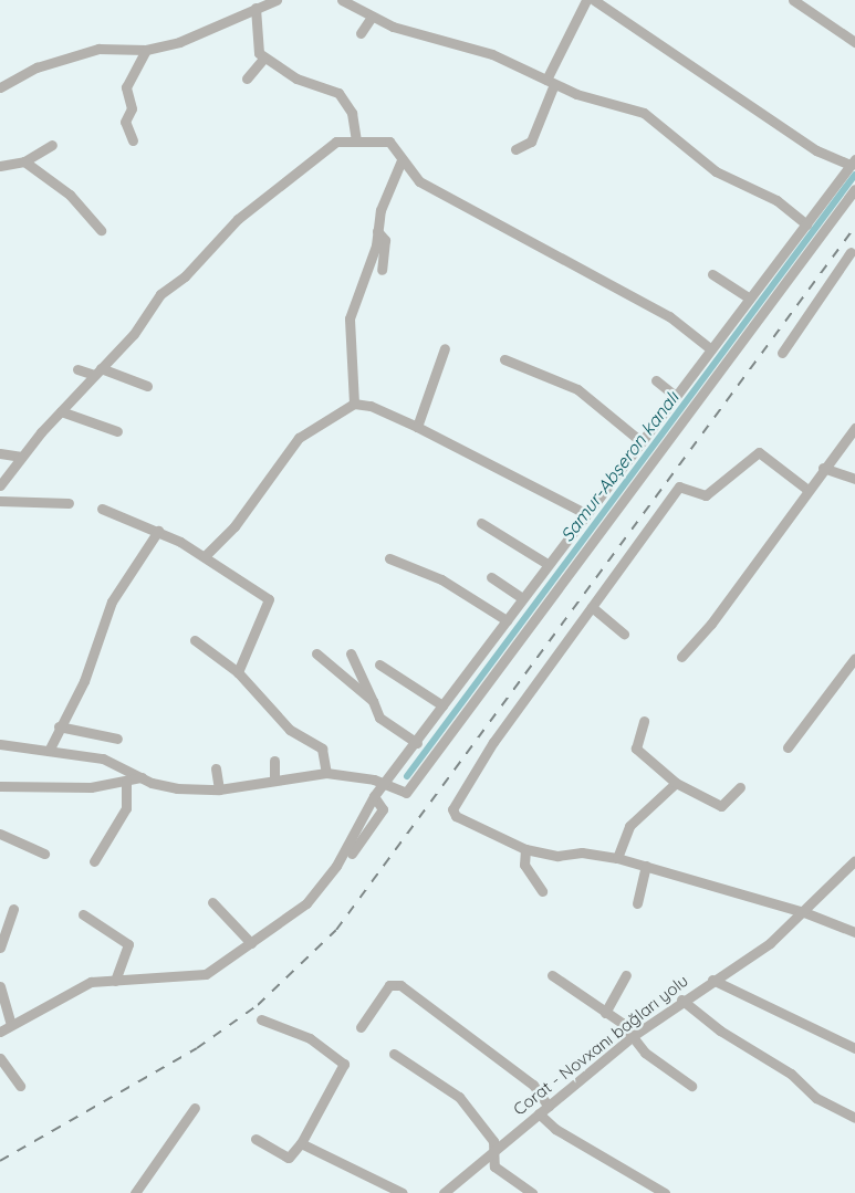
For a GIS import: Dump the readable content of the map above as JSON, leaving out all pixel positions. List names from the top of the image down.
{
  "streets": {
    "street": ["Corat - Novxanı bağları yolu"]
  },
  "water": ["Samur-Abşeron kanalı"]
}
